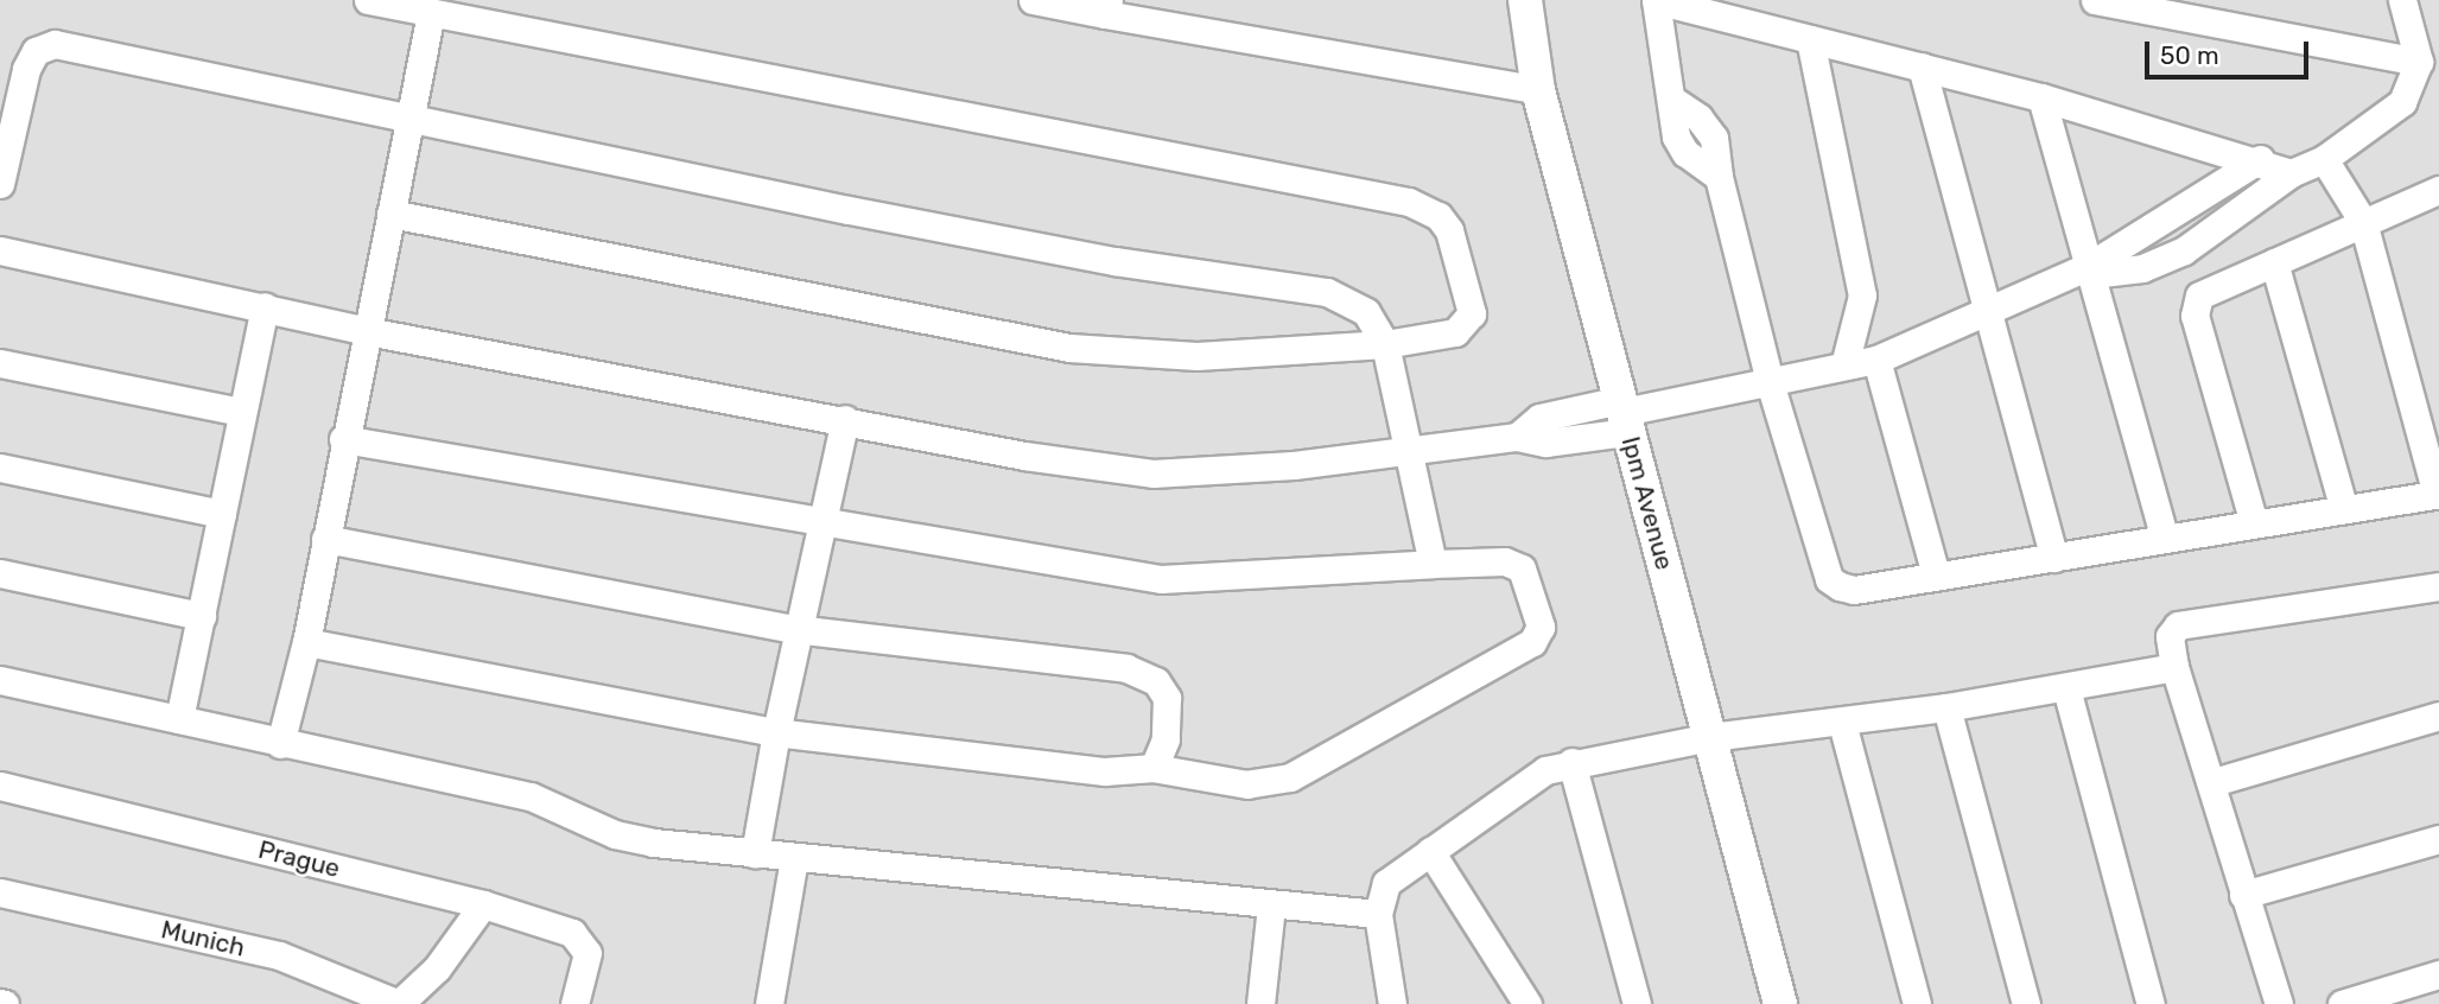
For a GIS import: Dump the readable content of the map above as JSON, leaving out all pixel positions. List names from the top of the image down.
{
  "streets": {
    "street": ["Ipm Avenue", "Prague", "Munich"]
  },
  "scale_bar": "50 m"
}
